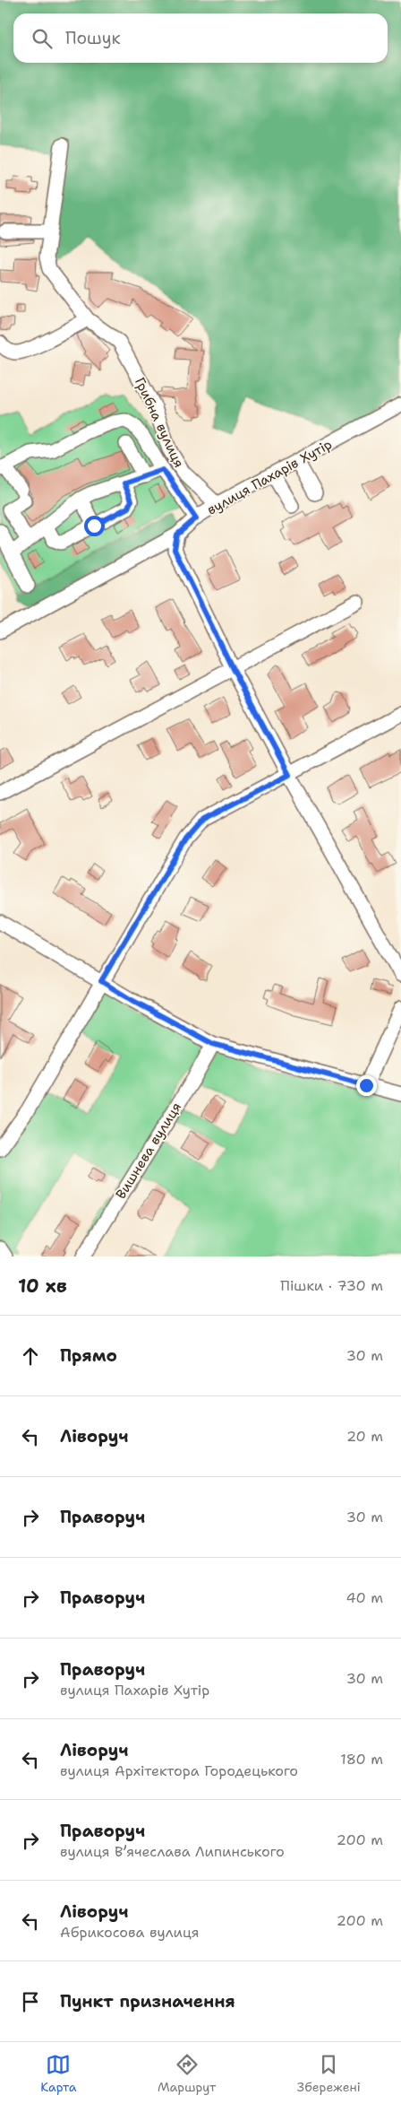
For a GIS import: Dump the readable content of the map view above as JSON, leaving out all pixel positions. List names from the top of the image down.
{
  "streets": {
    "street": ["Грибна вулиця", "вулиця Пахарів Хутір", "Вишнева вулиця"]
  },
  "crossings": [
    ["Грибна вулиця", "вулиця Пахарів Хутір"]
  ],
  "page": {
    "search": "Пошук",
    "heading": ["10 хв", "Пішки · 730 m"],
    "list": [
      ["Прямо", "30 m"],
      ["Ліворуч", "20 m"],
      ["Праворуч", "30 m"],
      ["Праворуч", "40 m"],
      ["Праворуч", "вулиця Пахарів Хутір", "30 m"],
      ["Ліворуч", "вулиця Архітектора Городецького", "180 m"],
      ["Праворуч", "вулиця Вʼячеслава Липинського", "200 m"],
      ["Ліворуч", "Абрикосова вулиця", "200 m"],
      "Пункт призначення"
    ],
    "nav": ["Карта", "Маршрут", "Збережені"]
  }
}
